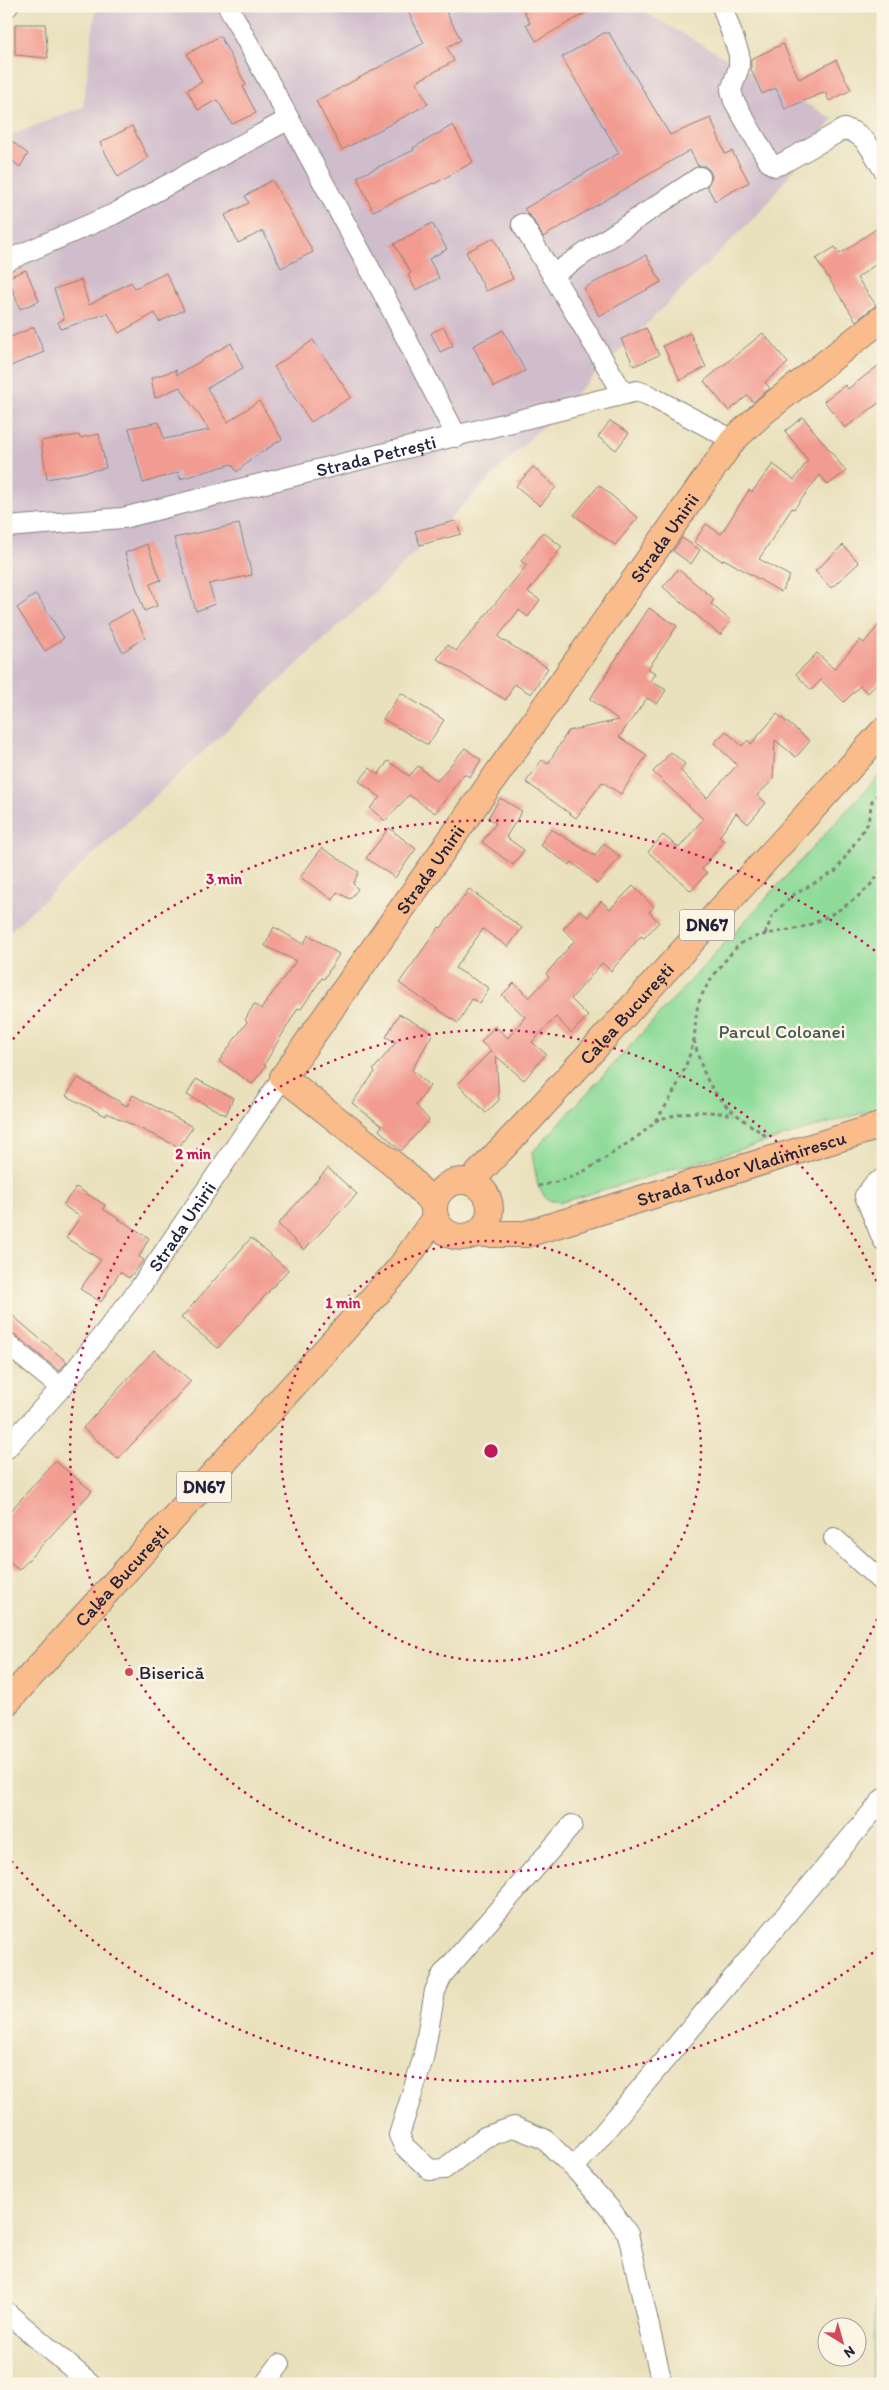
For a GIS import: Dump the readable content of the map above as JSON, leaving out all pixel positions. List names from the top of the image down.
{
  "streets": {
    "main road": [
      "Strada Unirii",
      "DN67",
      "Calea București",
      "Strada Tudor Vladimirescu"
    ],
    "street": ["Strada Petrești"]
  },
  "crossings": [
    ["Strada Petrești", "Strada Unirii"],
    ["Calea București", "Strada Tudor Vladimirescu"]
  ],
  "parks": ["Parcul Coloanei"],
  "places": ["Biserică"],
  "north": "bottom right",
  "rings": ["3 min", "2 min", "1 min"]
}
